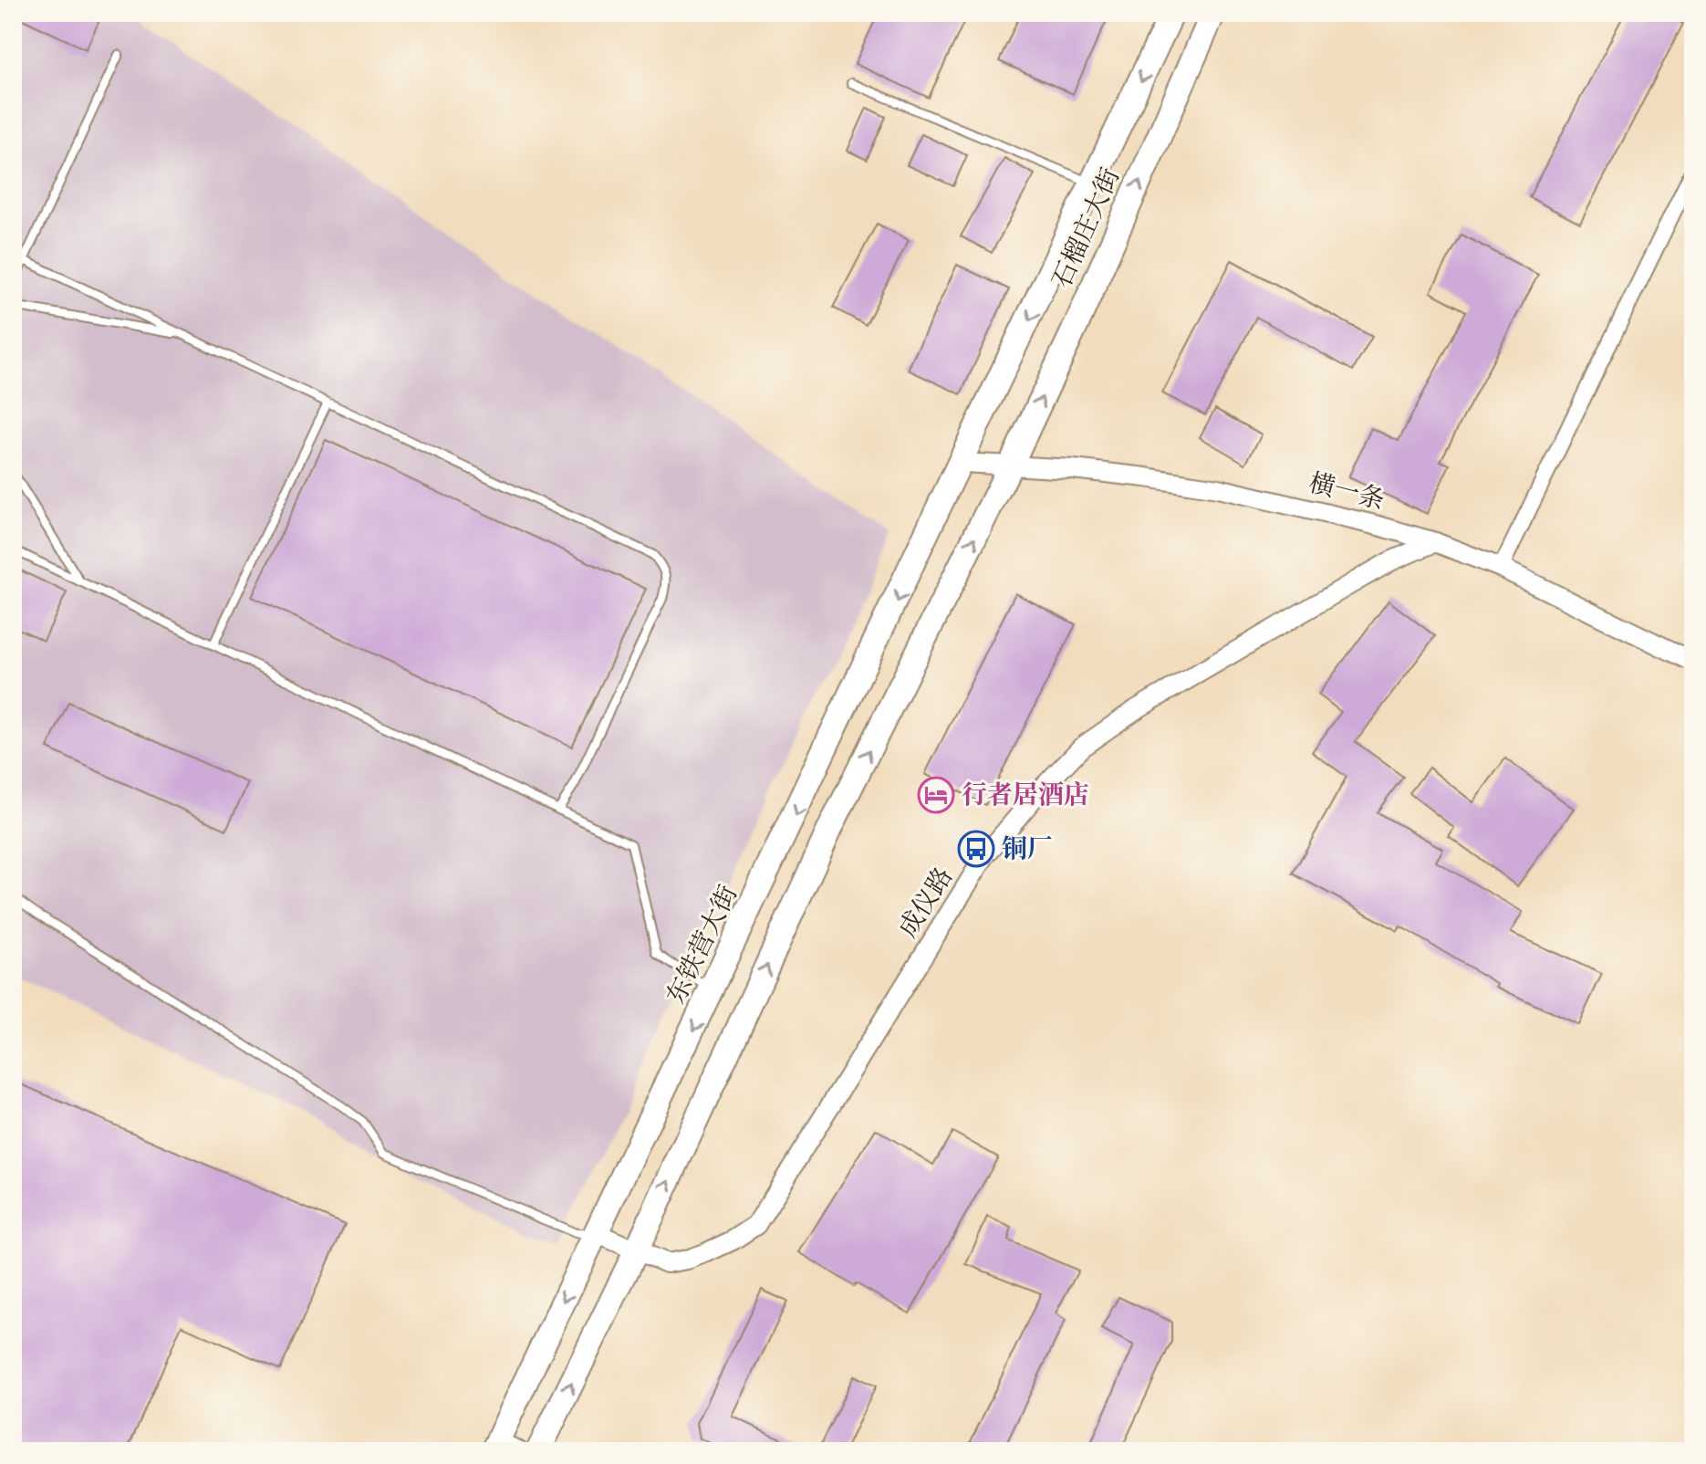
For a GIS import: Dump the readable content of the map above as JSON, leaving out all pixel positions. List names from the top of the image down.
{
  "streets": {
    "main road": ["石榴庄大街", "东铁营大街"],
    "street": ["横一条", "成仪路"]
  },
  "crossings": [
    ["石榴庄大街", "横一条"],
    ["石榴庄大街", "东铁营大街"],
    ["横一条", "成仪路"],
    ["横一条", "东铁营大街"],
    ["成仪路", "东铁营大街"]
  ],
  "places": {
    "hotel": ["行者居酒店"],
    "bus stop": ["铜厂"]
  }
}
